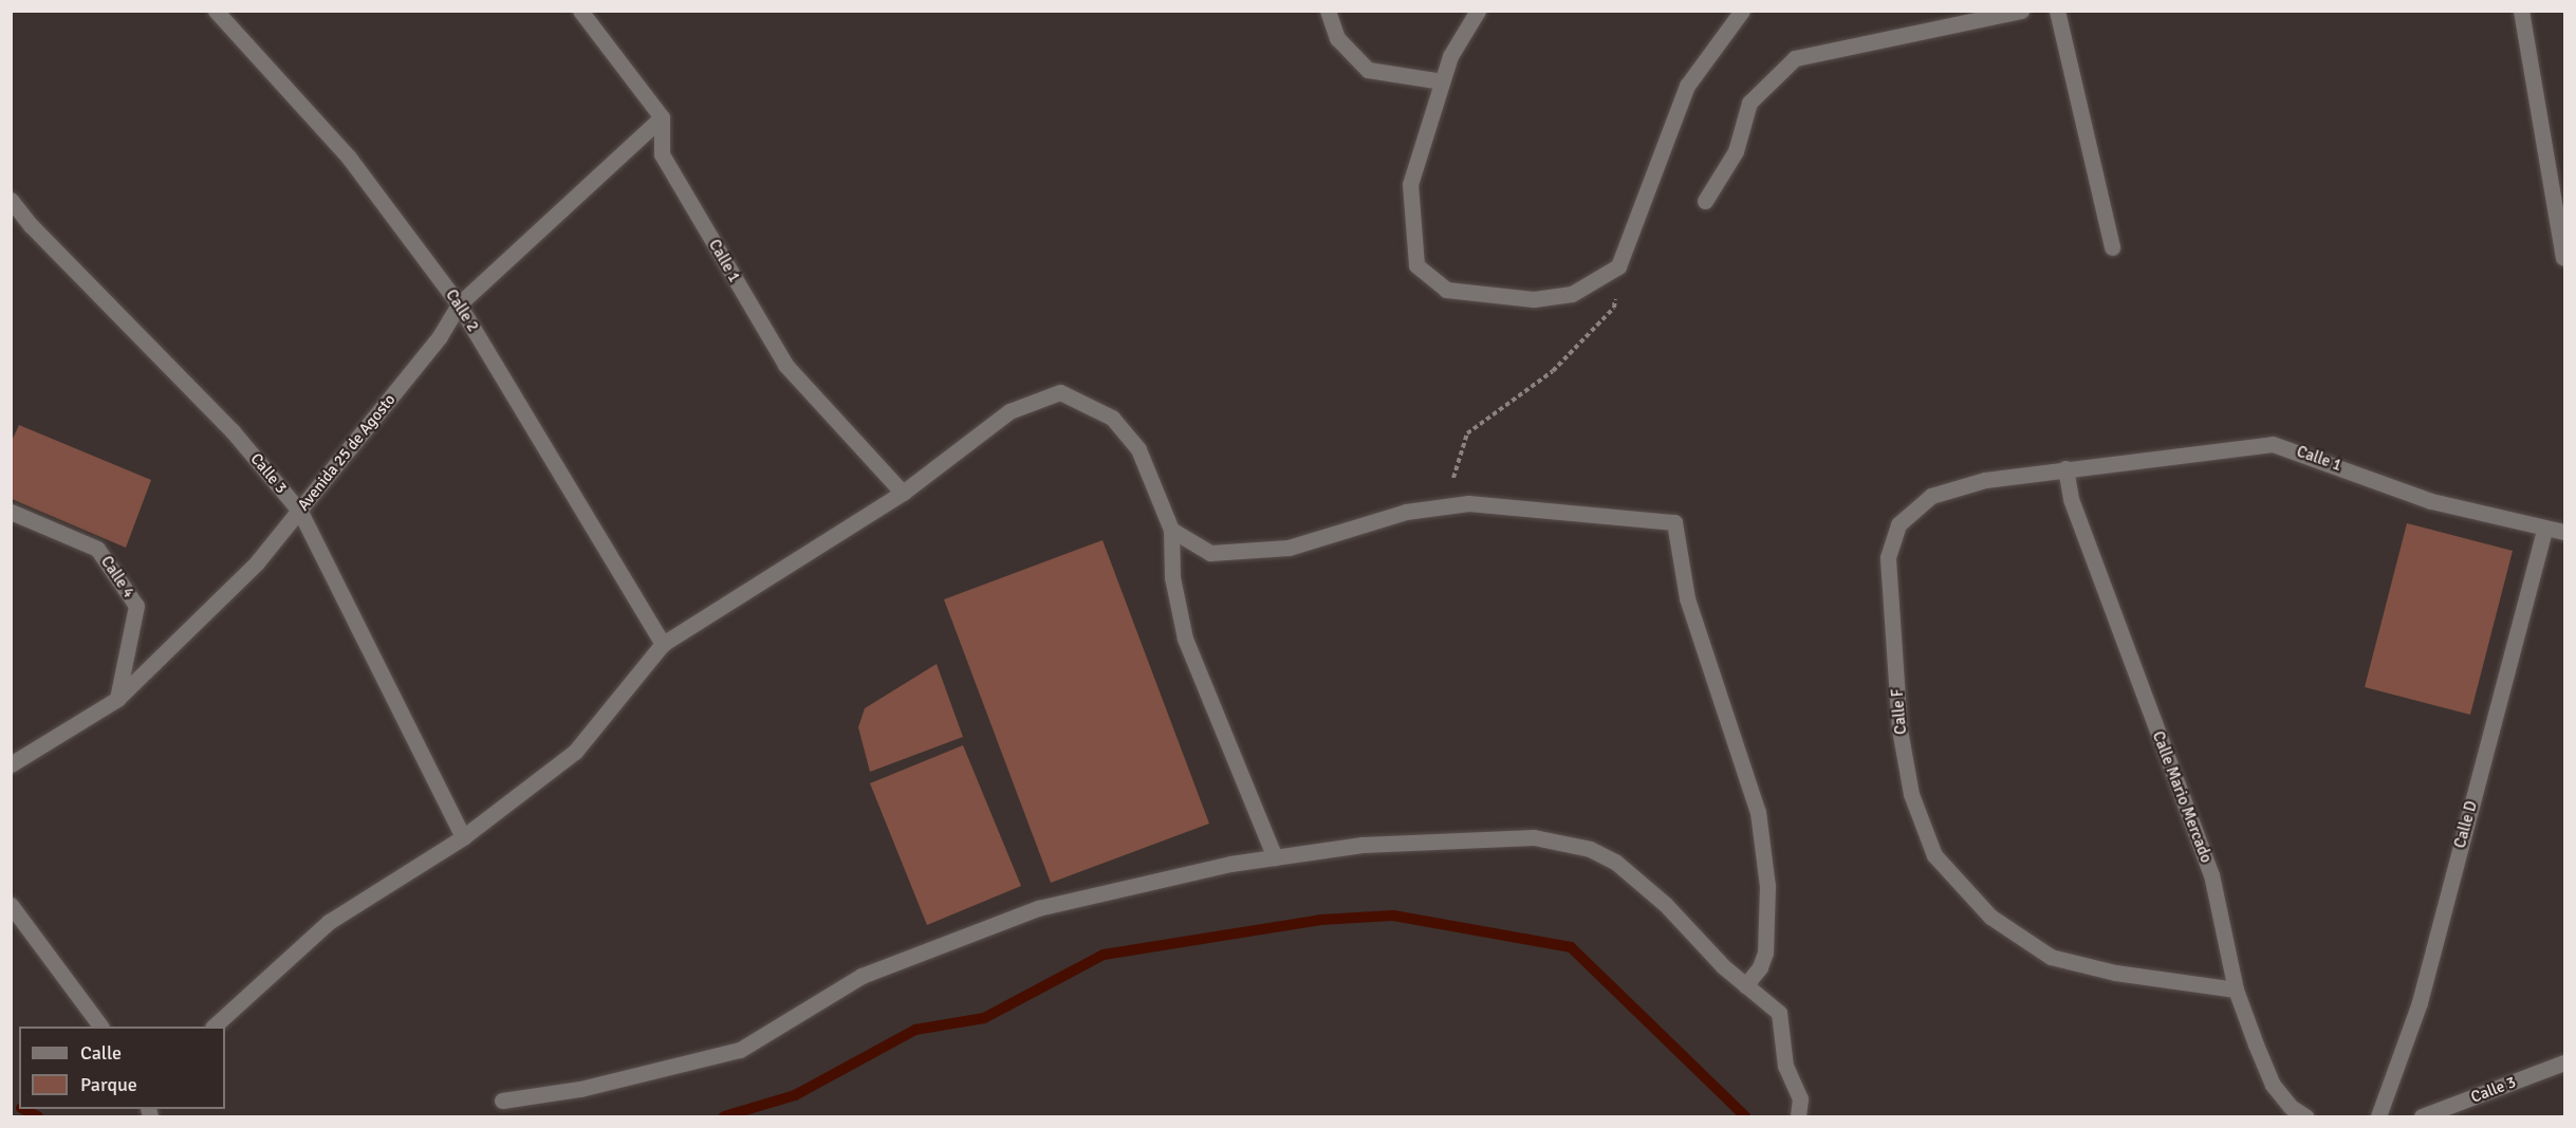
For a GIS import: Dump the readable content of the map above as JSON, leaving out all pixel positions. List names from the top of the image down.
{
  "streets": {
    "street": [
      "Calle 1",
      "Calle 2",
      "Avenida 25 de Agosto",
      "Calle 3",
      "Calle 4",
      "Calle F",
      "Calle Mario Mercado",
      "Calle D"
    ]
  },
  "crossings": [
    ["Calle 1", "Avenida 25 de Agosto"],
    ["Calle 1", "Calle F"],
    ["Calle 1", "Calle Mario Mercado"],
    ["Calle 1", "Calle D"],
    ["Calle 2", "Avenida 25 de Agosto"],
    ["Avenida 25 de Agosto", "Calle 3"],
    ["Avenida 25 de Agosto", "Calle 4"],
    ["Calle F", "Calle Mario Mercado"]
  ],
  "legend": ["Calle", "Parque"]
}
